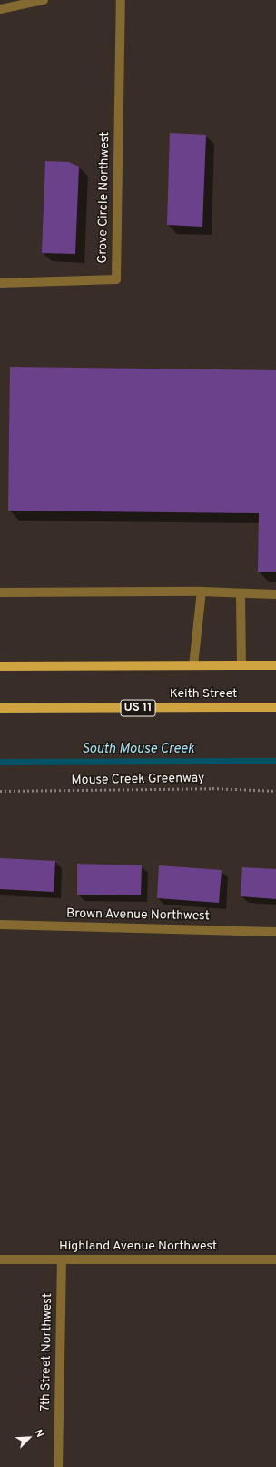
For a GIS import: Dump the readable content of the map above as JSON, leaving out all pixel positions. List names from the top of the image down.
{
  "streets": {
    "main road": ["Keith Street", "US 11"],
    "street": [
      "Grove Circle Northwest",
      "Brown Avenue Northwest",
      "Highland Avenue Northwest",
      "7th Street Northwest"
    ],
    "path": ["Mouse Creek Greenway"]
  },
  "crossings": [
    ["Highland Avenue Northwest", "7th Street Northwest"]
  ],
  "water": ["South Mouse Creek"],
  "north": "top right"
}
